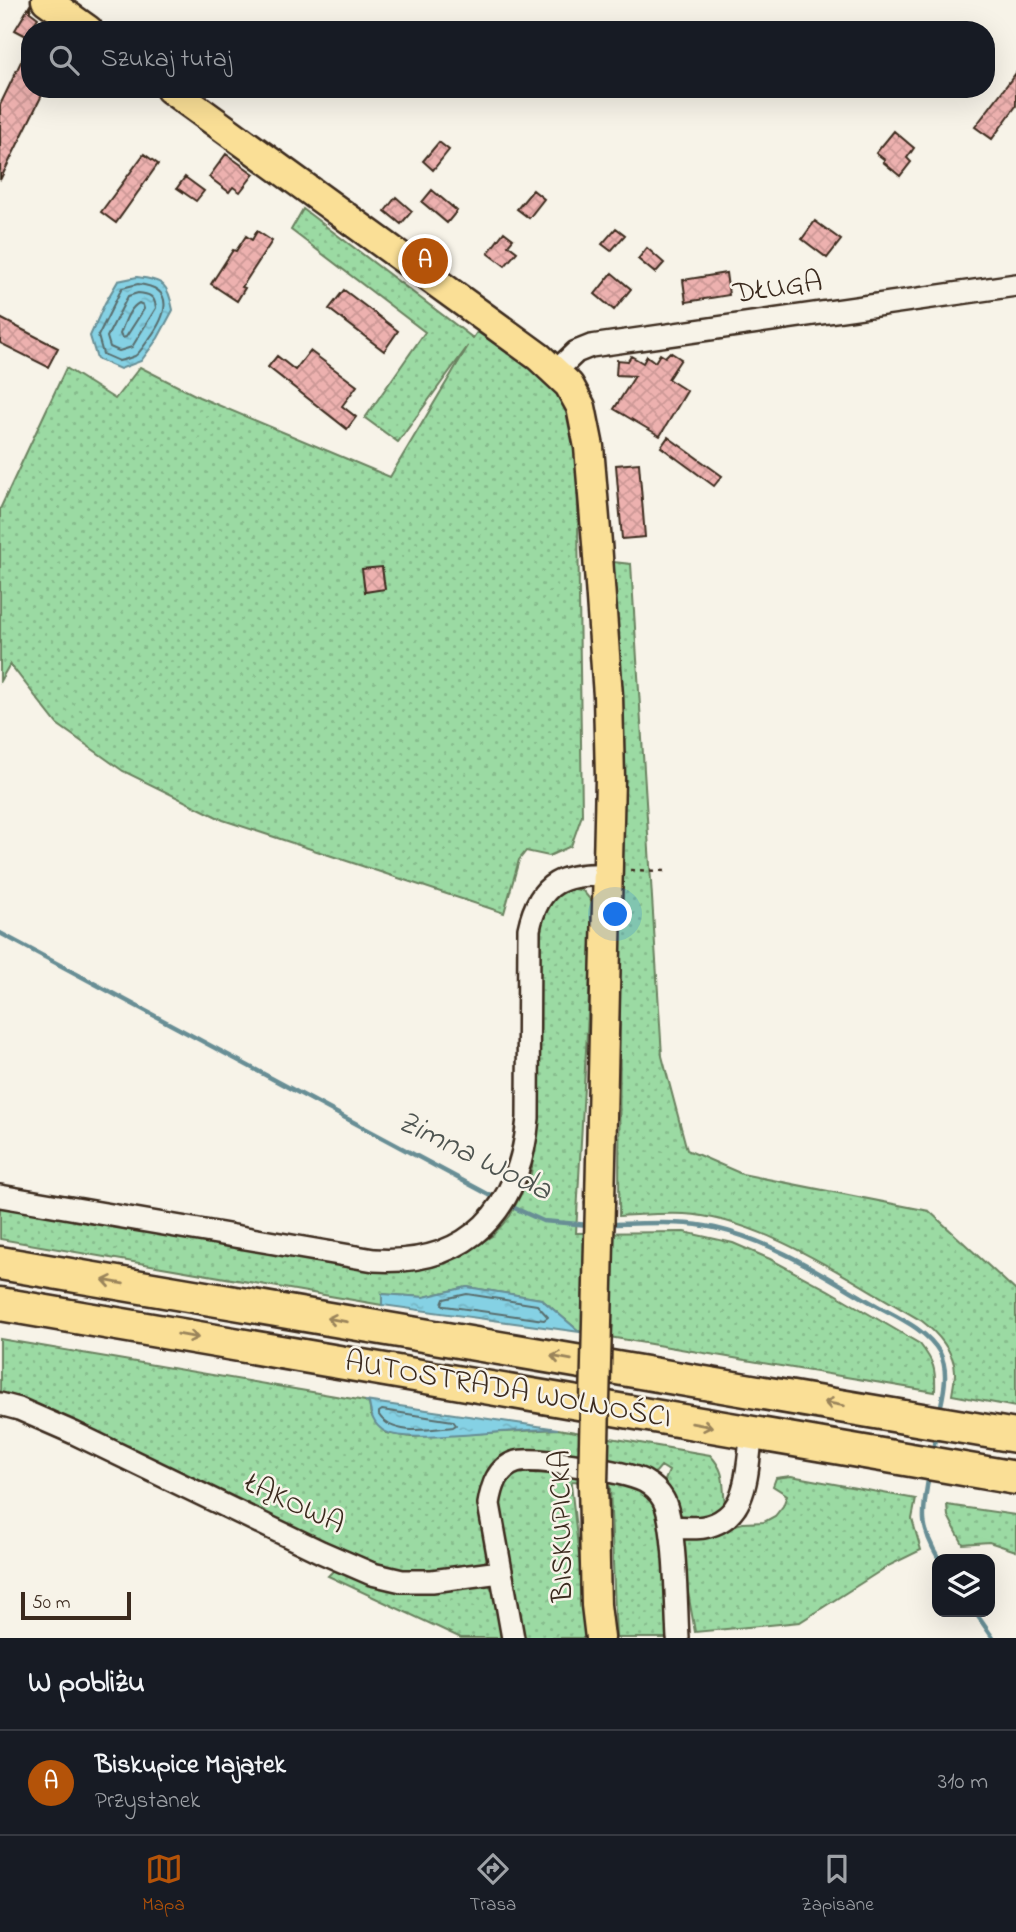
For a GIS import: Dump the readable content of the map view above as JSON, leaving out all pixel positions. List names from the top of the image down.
{
  "streets": {
    "highway": ["AUTOSTRADA WOLNOŚCI"],
    "main road": ["BISKUPICKA"],
    "street": ["DŁUGA", "ŁĄKOWA"]
  },
  "crossings": [
    ["DŁUGA", "BISKUPICKA"]
  ],
  "water": ["Zimna Woda"],
  "scale_bar": "50 m",
  "page": {
    "search": "Szukaj tutaj",
    "pins": "A",
    "scale": "50 m",
    "heading": "W pobliżu",
    "list": [
      {
        "mark": "A",
        "name": "Biskupice Majątek",
        "note": "Przystanek",
        "value": "310 m"
      }
    ],
    "nav": ["Mapa", "Trasa", "Zapisane"]
  }
}
